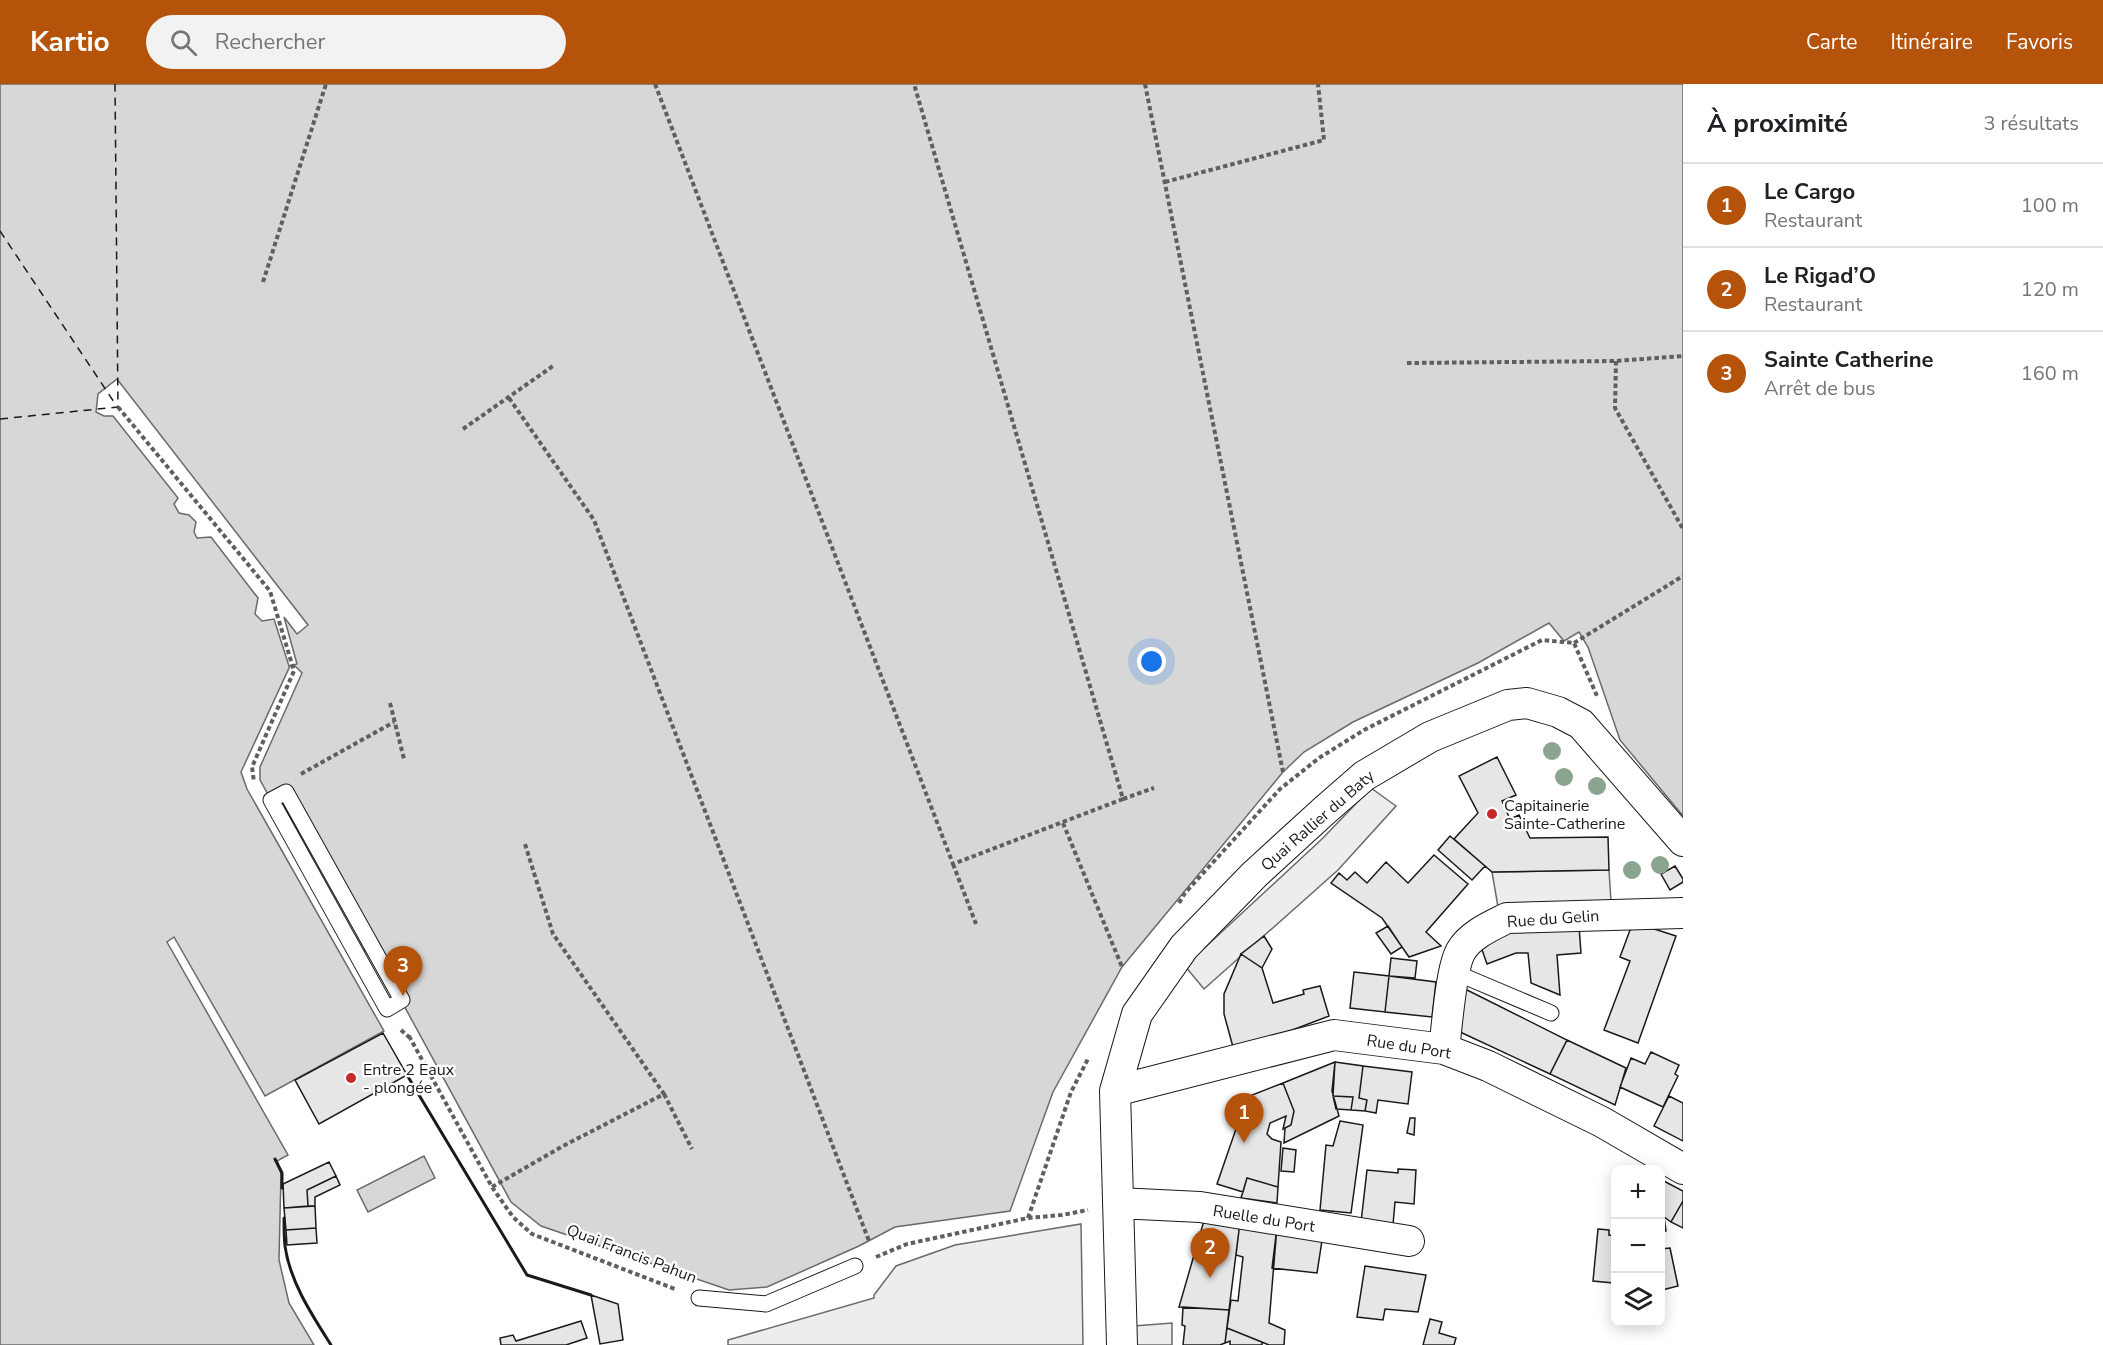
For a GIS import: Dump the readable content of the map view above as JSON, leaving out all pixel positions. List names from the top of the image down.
{
  "streets": {
    "street": [
      "Quai Rallier du Baty",
      "Rue du Gelin",
      "Rue du Port",
      "Ruelle du Port"
    ],
    "lane": ["Quai Francis Pahun"]
  },
  "crossings": [
    ["Quai Rallier du Baty", "Rue du Port"],
    ["Quai Rallier du Baty", "Ruelle du Port"],
    ["Rue du Gelin", "Rue du Port"]
  ],
  "places": ["Capitainerie Sainte-Catherine", "Entre 2 Eaux - plongée"],
  "page": {
    "header": "Kartio",
    "search": "Rechercher",
    "nav": ["Carte", "Itinéraire", "Favoris"],
    "heading": ["À proximité", "3 résultats"],
    "list": [
      {
        "mark": "1",
        "name": "Le Cargo",
        "note": "Restaurant",
        "value": "100 m"
      },
      {
        "mark": "2",
        "name": "Le Rigad’O",
        "note": "Restaurant",
        "value": "120 m"
      },
      {
        "mark": "3",
        "name": "Sainte Catherine",
        "note": "Arrêt de bus",
        "value": "160 m"
      }
    ],
    "pins": ["3", "1", "2"],
    "map_buttons": ["+", "−"]
  }
}
